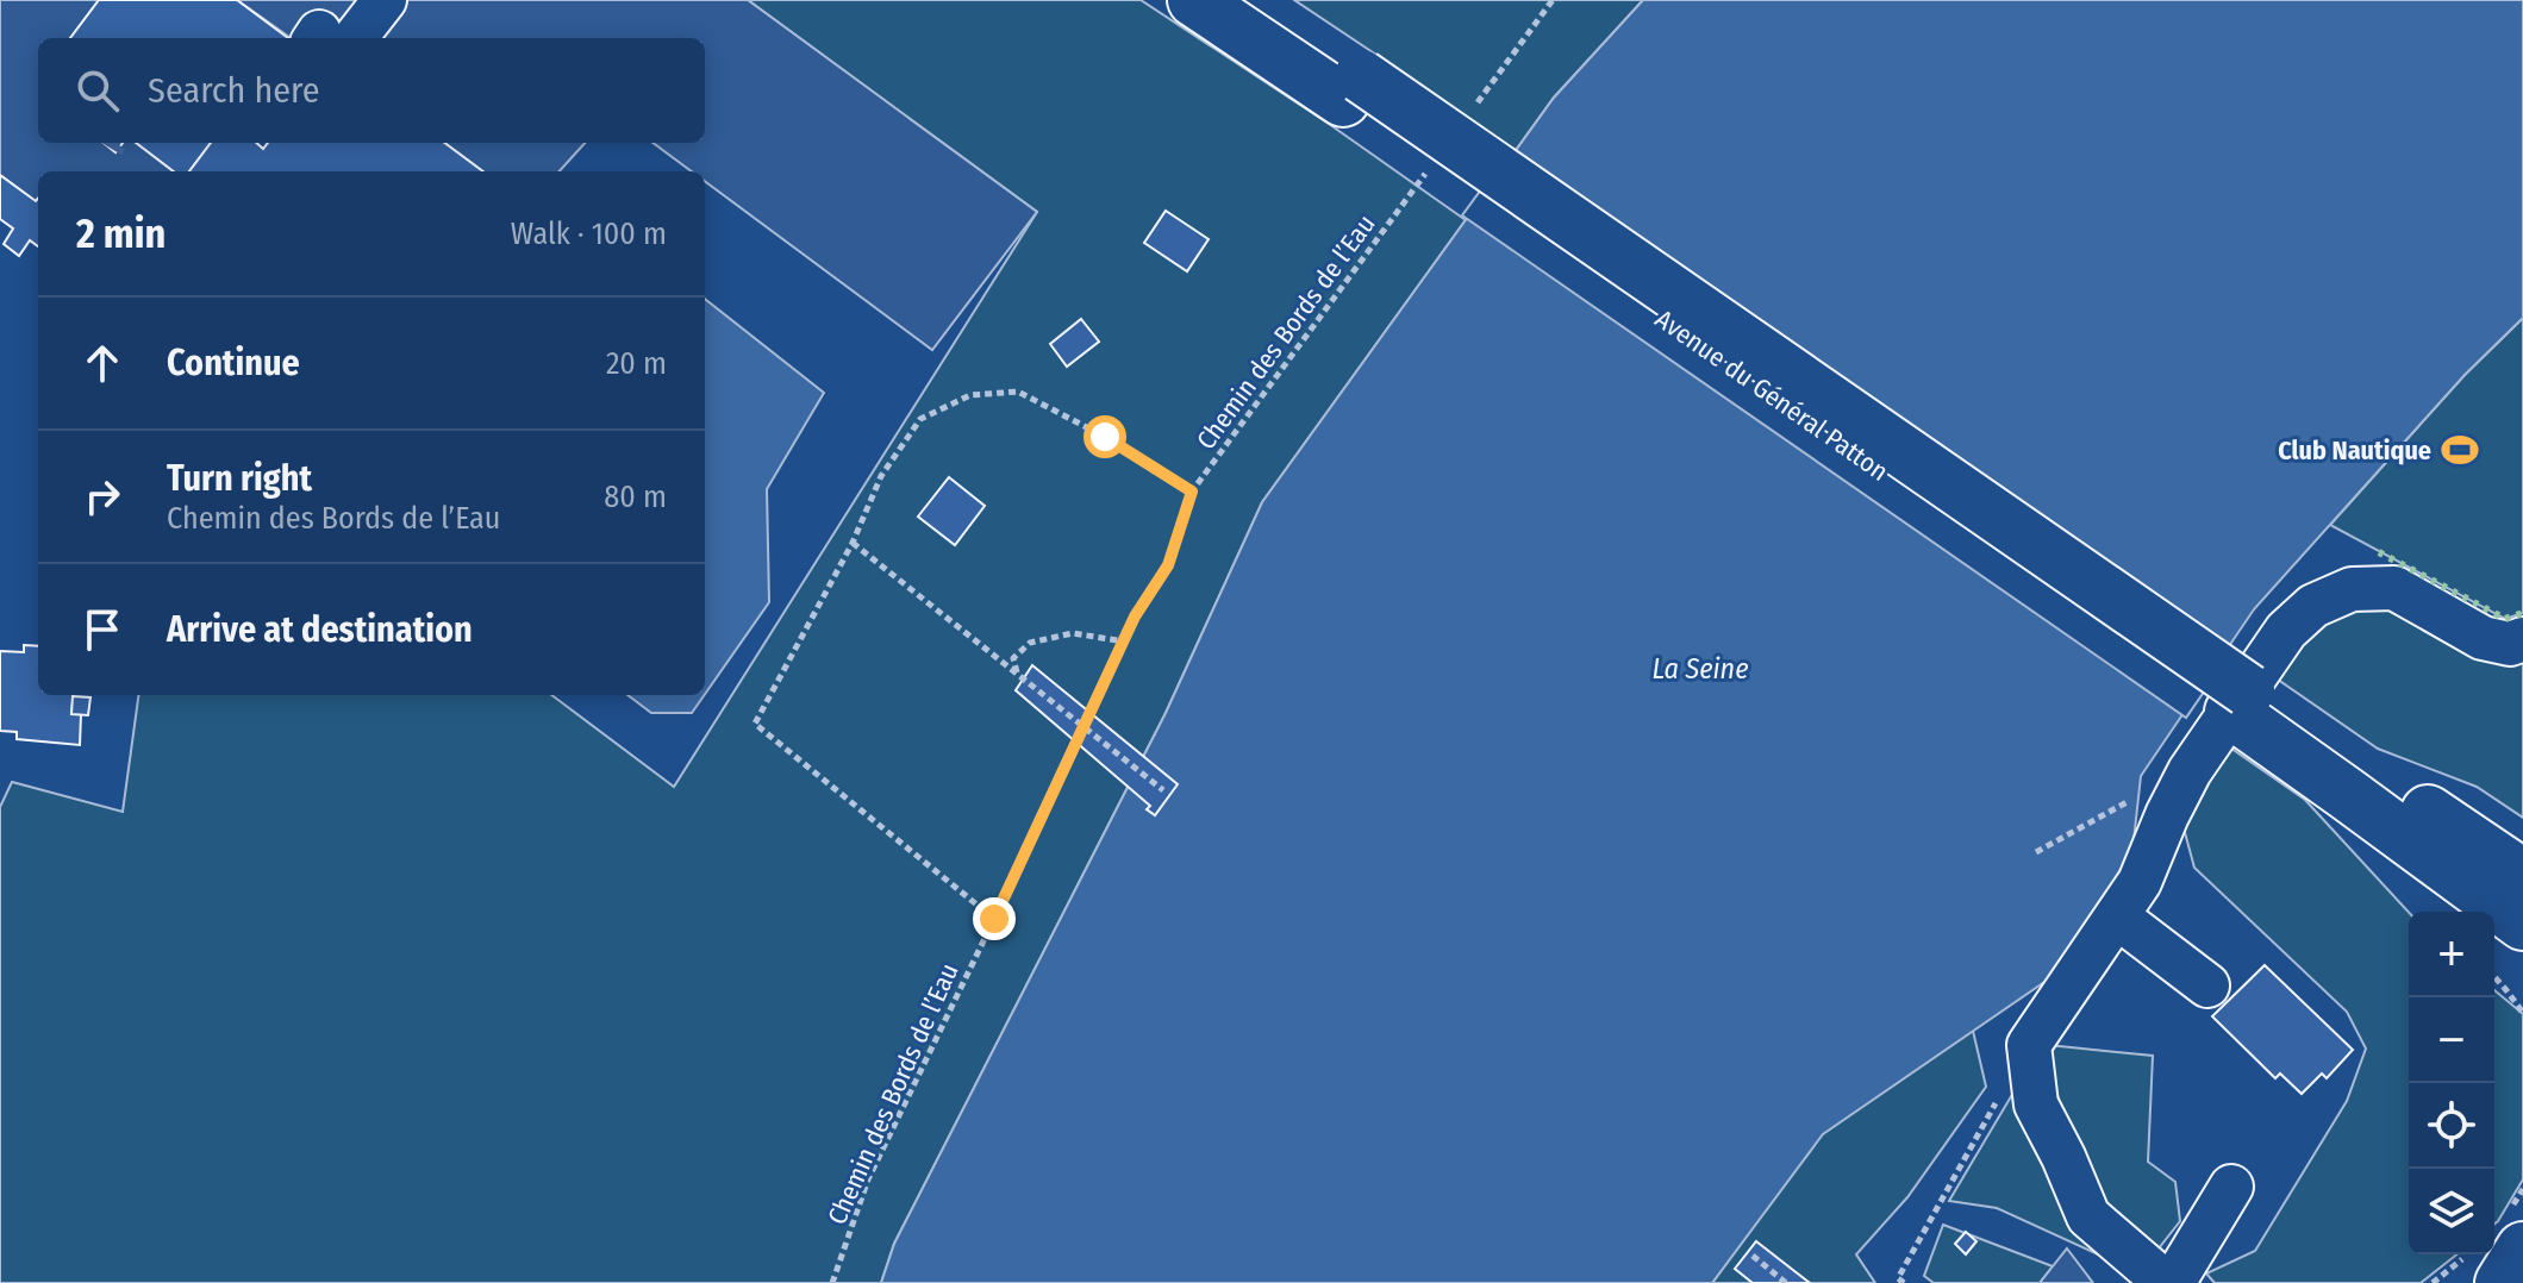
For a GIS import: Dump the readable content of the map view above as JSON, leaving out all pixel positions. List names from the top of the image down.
{
  "streets": {
    "main road": ["Avenue du Général Patton"],
    "path": ["Chemin des Bords de l’Eau"]
  },
  "water": ["La Seine"],
  "places": {
    "sports": ["Club Nautique"]
  },
  "page": {
    "search": "Search here",
    "heading": ["2 min", "Walk · 100 m"],
    "list": [
      ["Continue", "20 m"],
      ["Turn right", "Chemin des Bords de l’Eau", "80 m"],
      "Arrive at destination"
    ],
    "map_buttons": ["+", "−"]
  }
}
